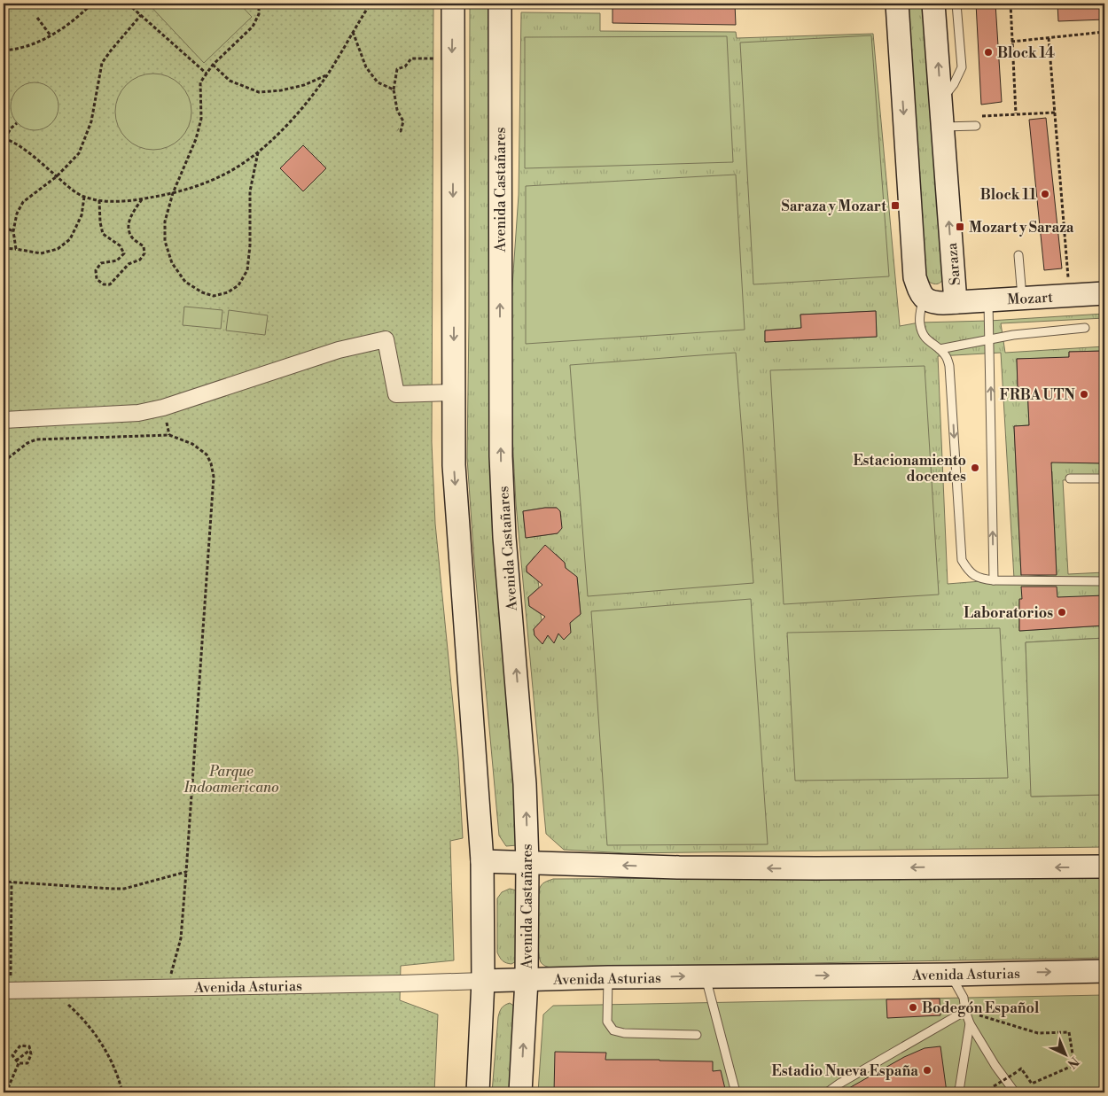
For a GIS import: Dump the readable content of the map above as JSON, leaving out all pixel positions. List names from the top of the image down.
{
  "streets": {
    "main road": [
      "Avenida Castañares",
      "Saraza",
      "Mozart",
      "Avenida Asturias"
    ]
  },
  "crossings": [
    ["Avenida Castañares", "Avenida Asturias"],
    ["Saraza", "Mozart"]
  ],
  "parks": ["Parque Indoamericano"],
  "places": {
    "other": [
      "Block 14",
      "Block 11",
      "FRBA UTN",
      "Estacionamiento docentes",
      "Laboratorios",
      "Bodegón Español",
      "Estadio Nueva España"
    ],
    "transit": ["Saraza y Mozart", "Mozart y Saraza"]
  },
  "north": "bottom right"
}
